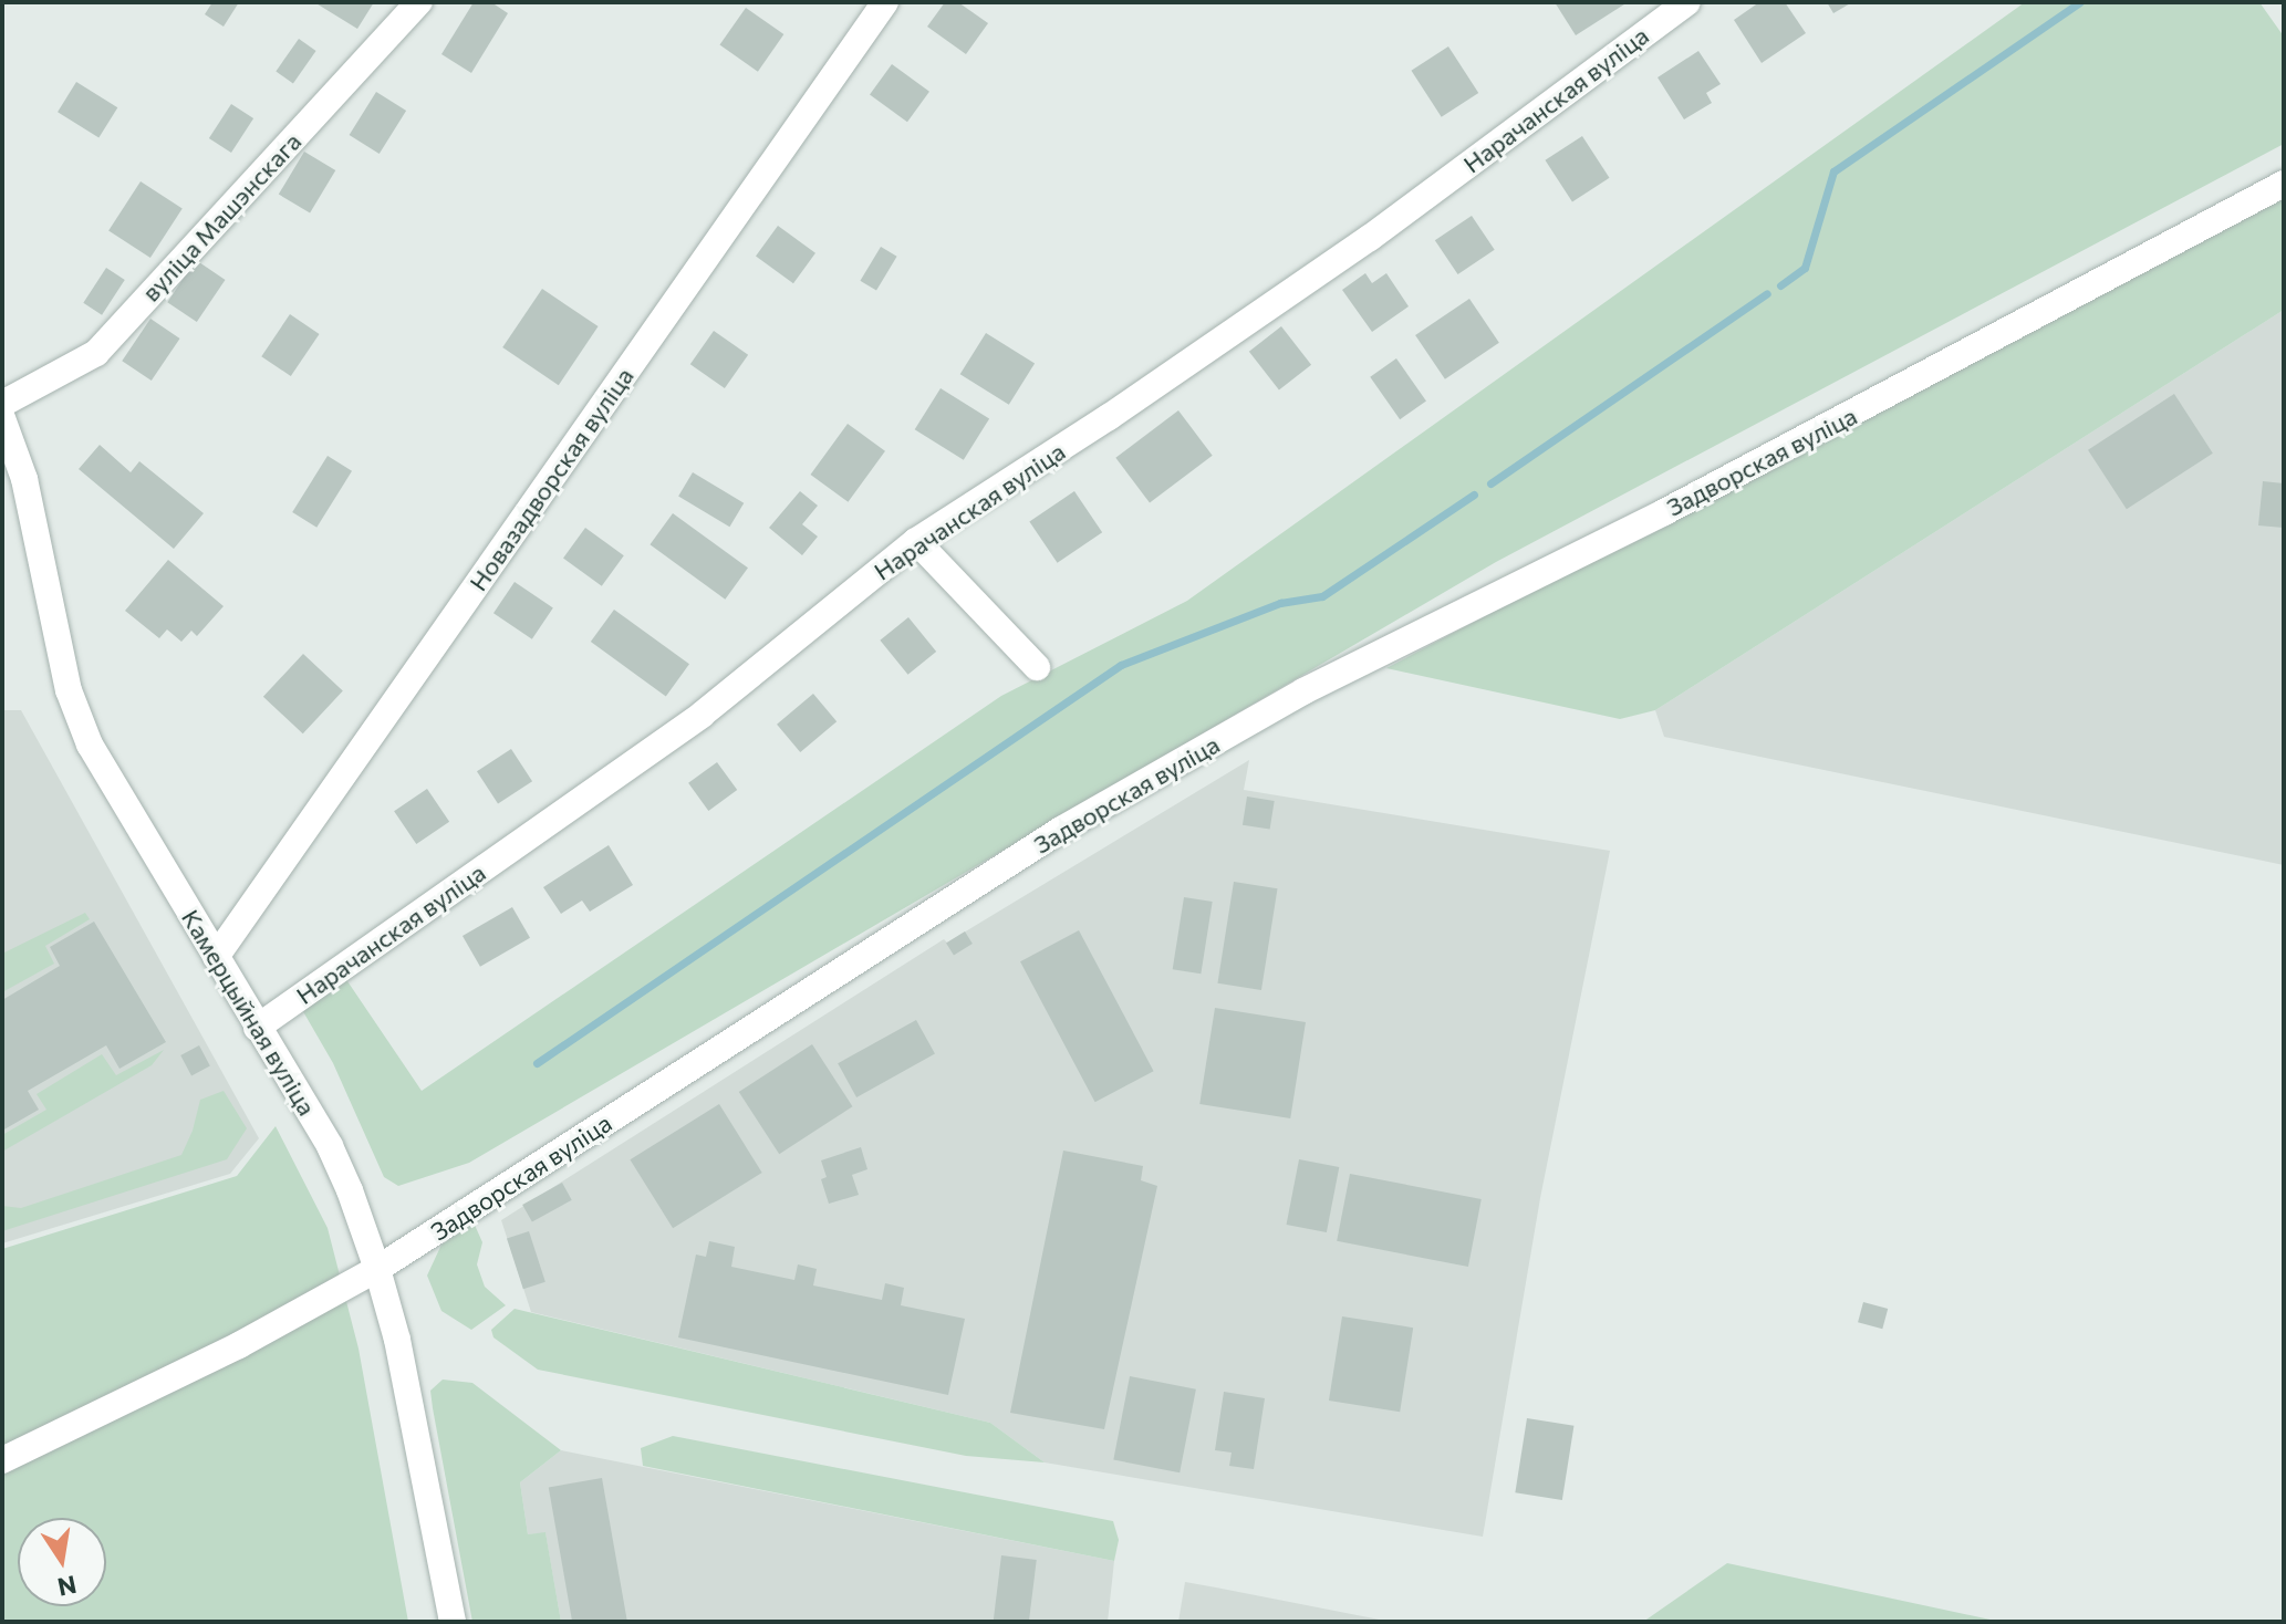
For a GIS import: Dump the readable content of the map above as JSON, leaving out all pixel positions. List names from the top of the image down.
{
  "streets": {
    "street": [
      "Нарачанская вуліца",
      "вуліца Машэнскага",
      "Задворская вуліца",
      "Новазадворская вуліца",
      "Камерцыйная вуліца"
    ]
  },
  "crossings": [
    ["Нарачанская вуліца", "Камерцыйная вуліца"],
    ["Задворская вуліца", "Камерцыйная вуліца"],
    ["Новазадворская вуліца", "Камерцыйная вуліца"]
  ],
  "north": "bottom"
}
